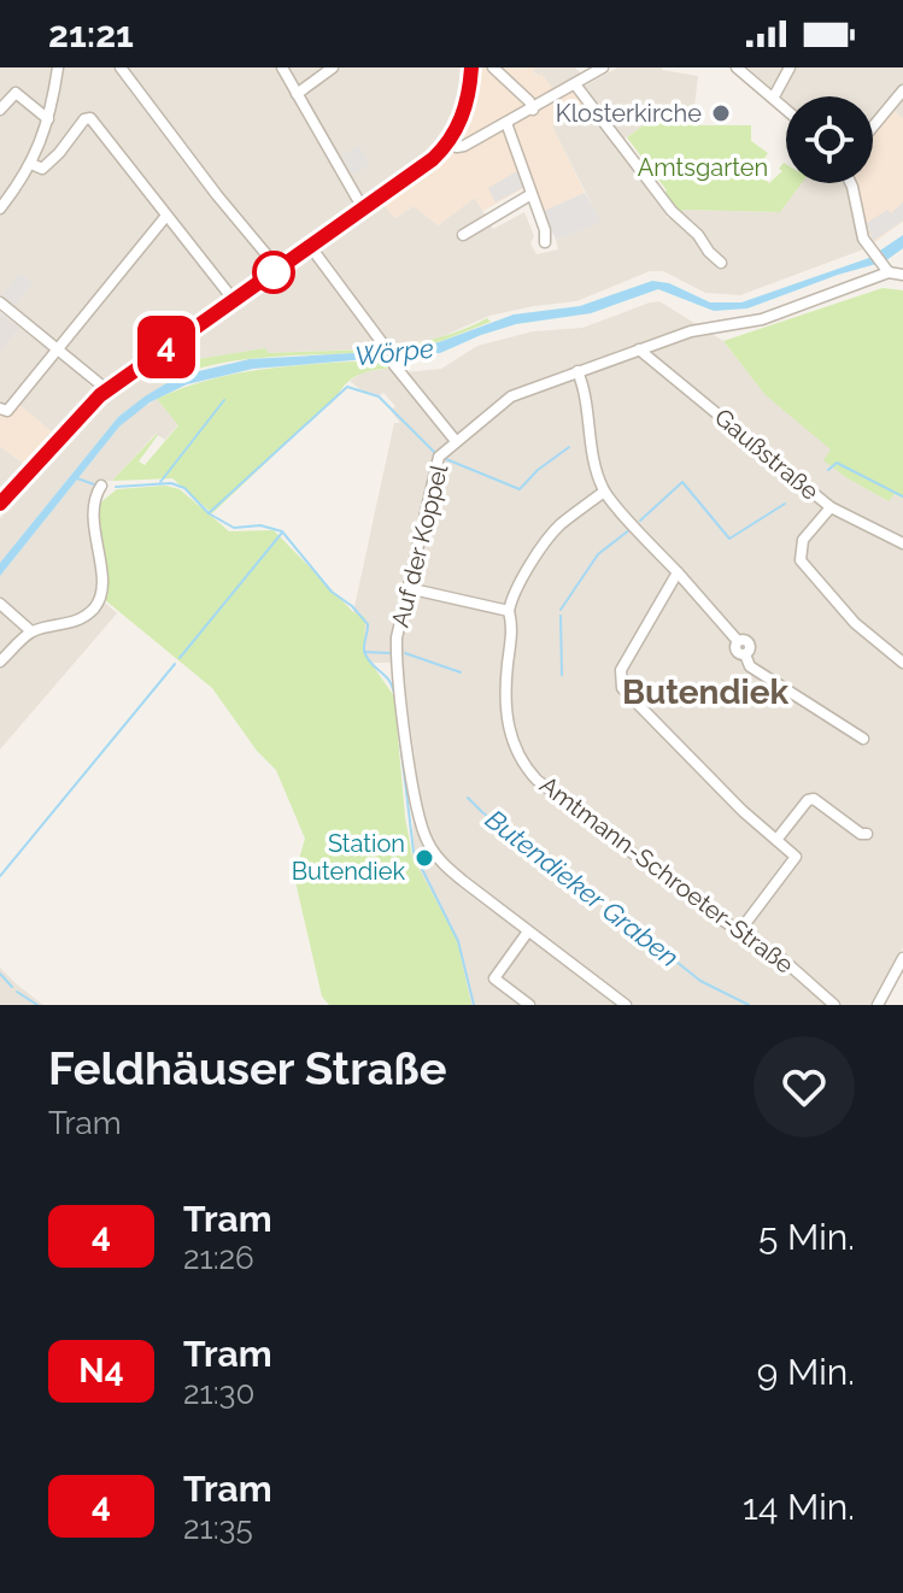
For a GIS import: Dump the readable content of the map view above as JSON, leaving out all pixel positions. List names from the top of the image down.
{
  "streets": {
    "street": ["Gaußstraße", "Auf der Koppel", "Amtmann-Schroeter-Straße"]
  },
  "crossings": [
    ["Gaußstraße", "Auf der Koppel"]
  ],
  "districts": ["Butendiek"],
  "water": ["Wörpe", "Butendieker Graben"],
  "parks": ["Amtsgarten"],
  "places": ["Klosterkirche", "Station Butendiek"],
  "lines": ["tram line 4"],
  "page": {
    "status": "21:21",
    "on_map": "4",
    "heading": ["Feldhäuser Straße", "Tram"],
    "list": [
      {
        "mark": "4",
        "name": "Tram",
        "note": "21:26",
        "value": "5 Min."
      },
      {
        "mark": "N4",
        "name": "Tram",
        "note": "21:30",
        "value": "9 Min."
      },
      {
        "mark": "4",
        "name": "Tram",
        "note": "21:35",
        "value": "14 Min."
      }
    ]
  }
}
